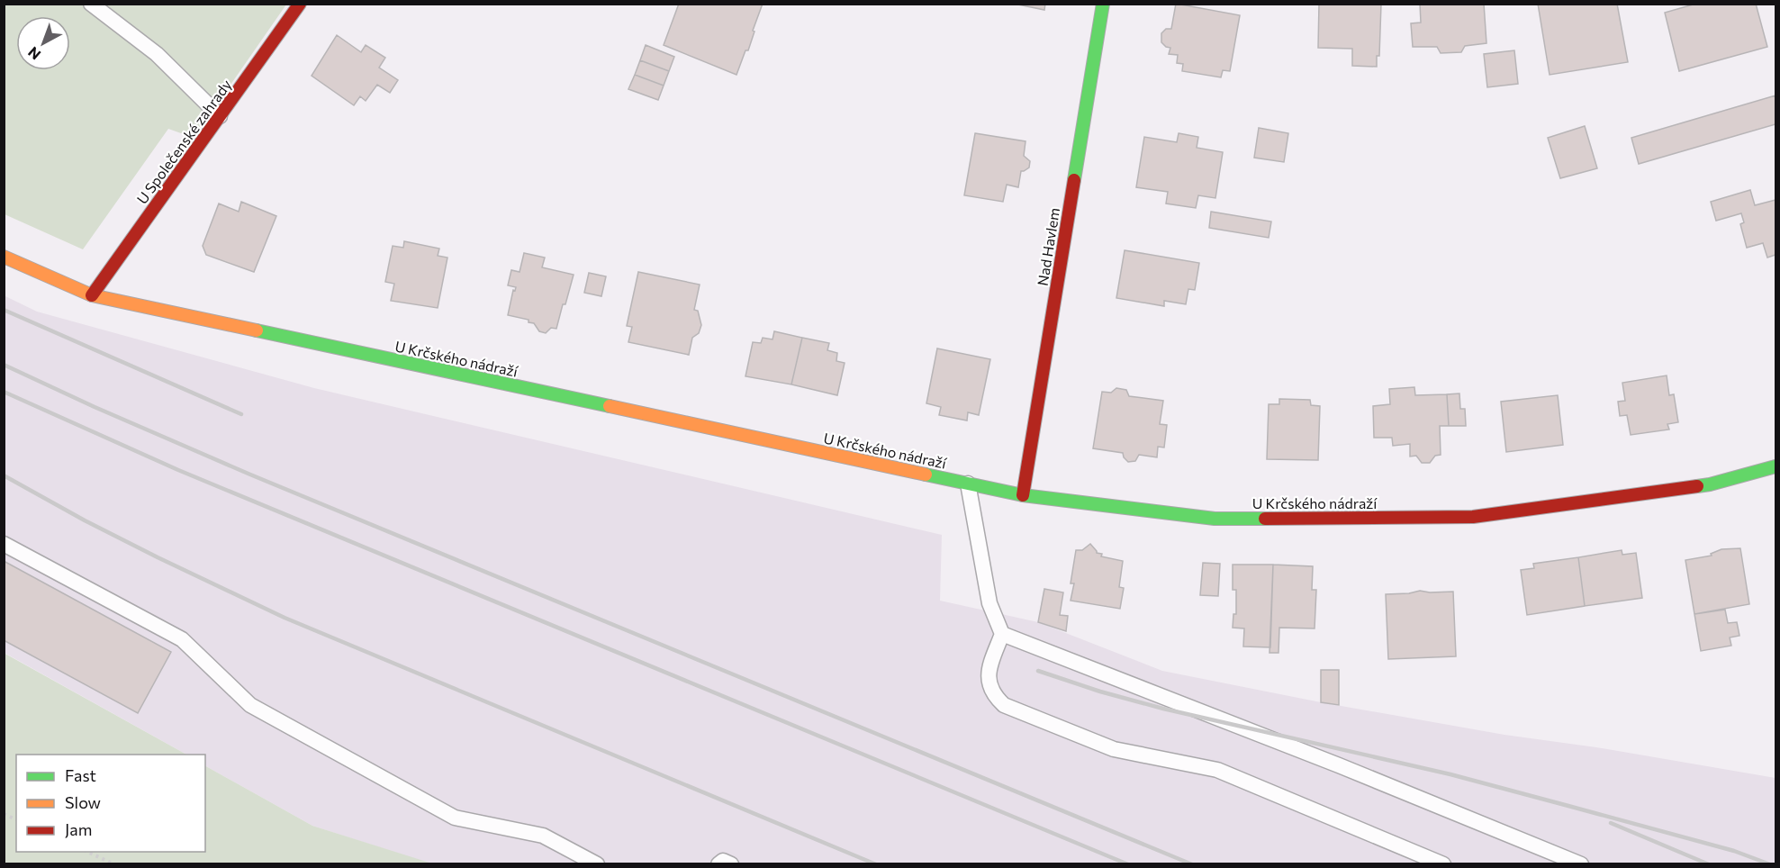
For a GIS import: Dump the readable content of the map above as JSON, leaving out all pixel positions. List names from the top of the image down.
{
  "streets": {
    "street": ["U Společenské zahrady", "Nad Havlem", "U Krčského nádraží"]
  },
  "crossings": [
    ["U Společenské zahrady", "U Krčského nádraží"],
    ["Nad Havlem", "U Krčského nádraží"]
  ],
  "legend": ["Fast", "Slow", "Jam"],
  "north": "bottom left"
}
